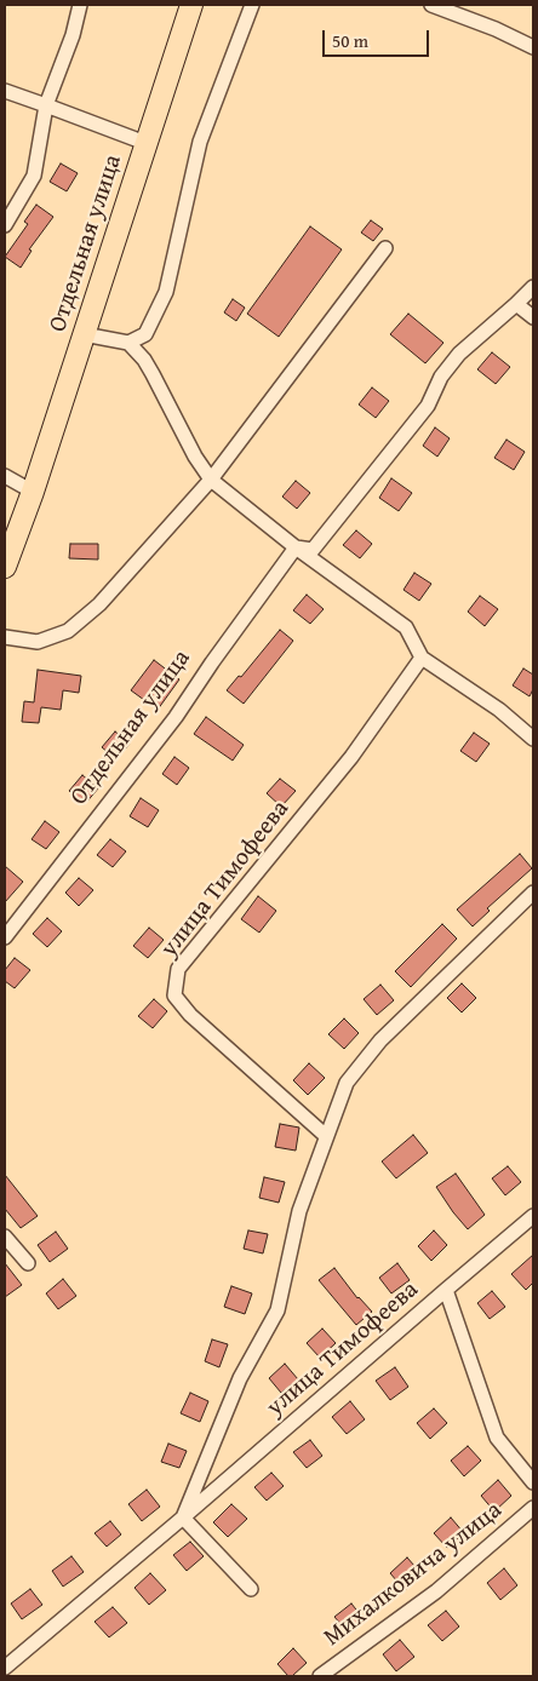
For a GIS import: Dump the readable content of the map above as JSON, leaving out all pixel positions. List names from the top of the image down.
{
  "streets": {
    "main road": ["Отдельная улица"],
    "street": ["улица Тимофеева", "Михалковича улица"]
  },
  "scale_bar": "50 m"
}
